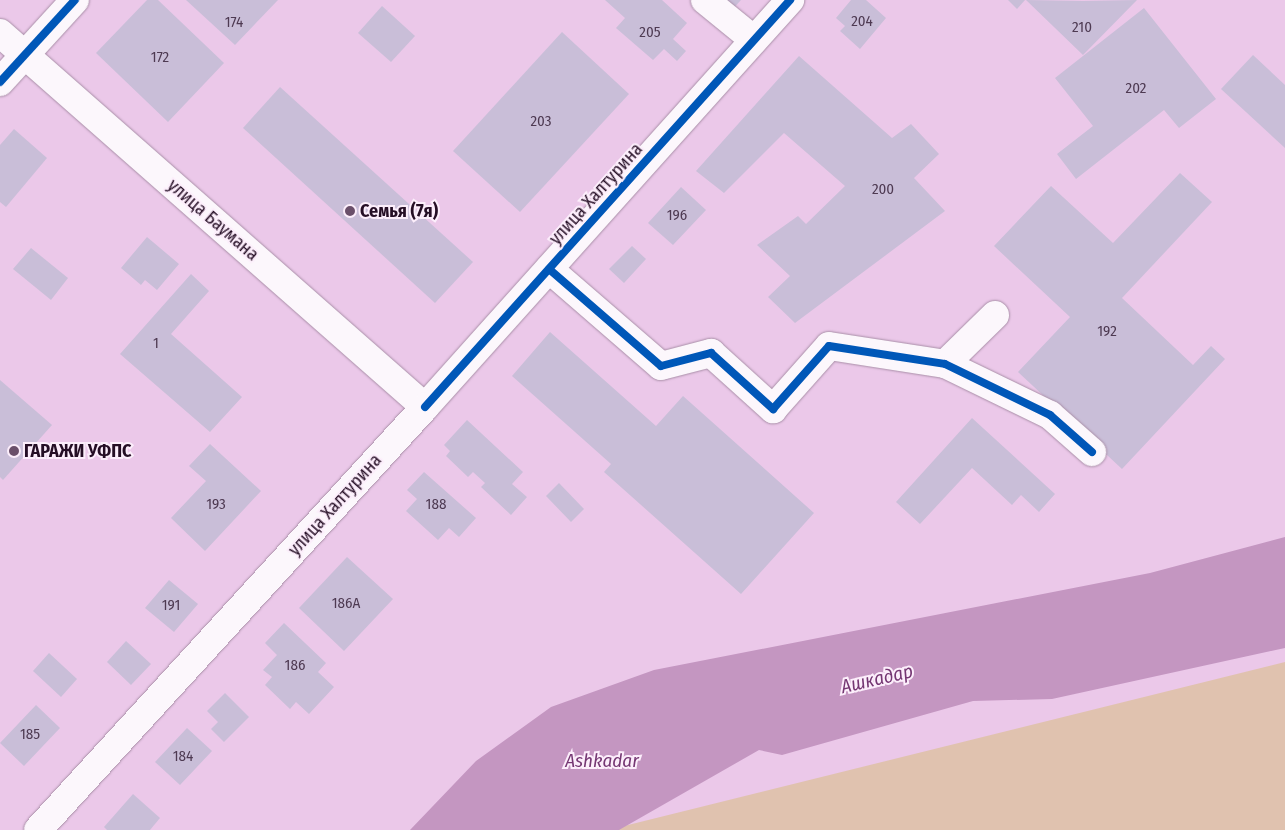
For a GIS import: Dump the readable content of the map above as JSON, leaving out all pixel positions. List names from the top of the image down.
{
  "streets": {
    "street": ["улица Халтурина", "улица Баумана"]
  },
  "crossings": [
    ["улица Халтурина", "улица Баумана"]
  ],
  "water": ["Ашкадар", "Ashkadar"],
  "places": ["Семья (7я)", "ГАРАЖИ УФПС"],
  "house_numbers": [
    "204",
    "174",
    "210",
    "205",
    "172",
    "202",
    "203",
    "200",
    "196",
    "192",
    "1",
    "193",
    "188",
    "186А",
    "191",
    "186",
    "185",
    "184"
  ]
}
